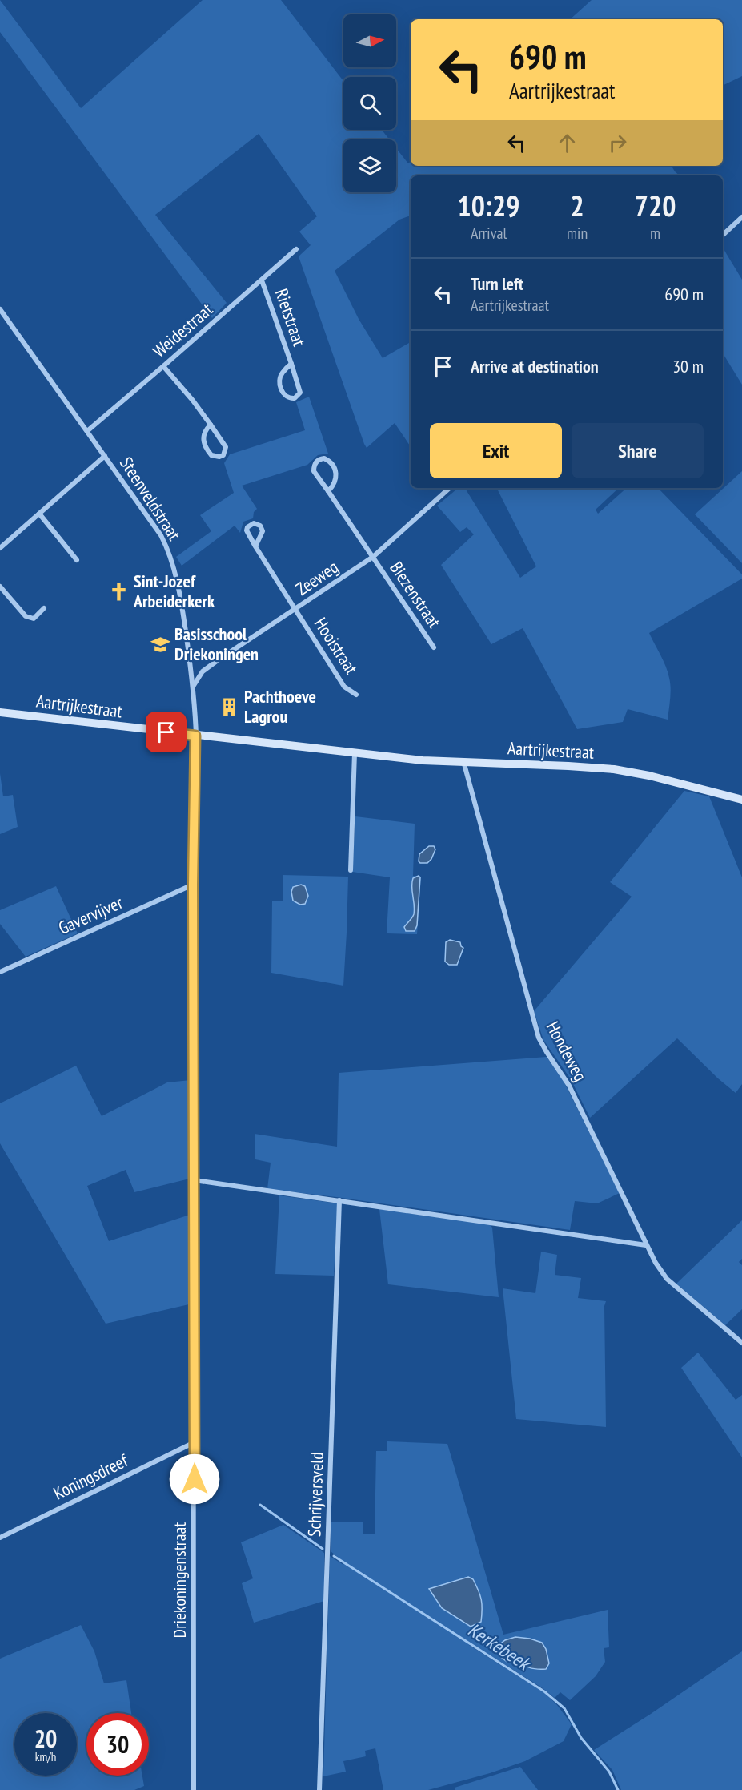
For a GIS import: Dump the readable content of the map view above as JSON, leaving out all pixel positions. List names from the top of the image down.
{
  "streets": {
    "street": [
      "Rietstraat",
      "Weidestraat",
      "Steenveldstraat",
      "Zeeweg",
      "Biezenstraat",
      "Hooistraat",
      "Aartrijkestraat",
      "Gavervijver",
      "Hondeweg",
      "Koningsdreef",
      "Schrijversveld",
      "Driekoningenstraat"
    ]
  },
  "crossings": [
    ["Rietstraat", "Weidestraat"],
    ["Weidestraat", "Steenveldstraat"],
    ["Steenveldstraat", "Zeeweg"],
    ["Steenveldstraat", "Aartrijkestraat"],
    ["Steenveldstraat", "Driekoningenstraat"],
    ["Zeeweg", "Biezenstraat"],
    ["Zeeweg", "Hooistraat"],
    ["Aartrijkestraat", "Hondeweg"],
    ["Aartrijkestraat", "Driekoningenstraat"],
    ["Gavervijver", "Driekoningenstraat"],
    ["Koningsdreef", "Driekoningenstraat"]
  ],
  "water": ["Kerkebeek"],
  "places": {
    "church": ["Sint-Jozef Arbeiderkerk"],
    "school or university": ["Basisschool Driekoningen"],
    "building": ["Pachthoeve Lagrou"]
  },
  "north": "right",
  "page": {
    "turn": ["690 m", "Aartrijkestraat"],
    "eta": [
      "10:29",
      "Arrival",
      "2",
      "min",
      "720",
      "m"
    ],
    "list": [
      {
        "name": "Turn left",
        "note": "Aartrijkestraat",
        "value": "690 m"
      },
      {
        "name": "Arrive at destination",
        "value": "30 m"
      }
    ],
    "buttons": ["Exit", "Share"],
    "speed": "20 km/h",
    "limit": "30"
  }
}
